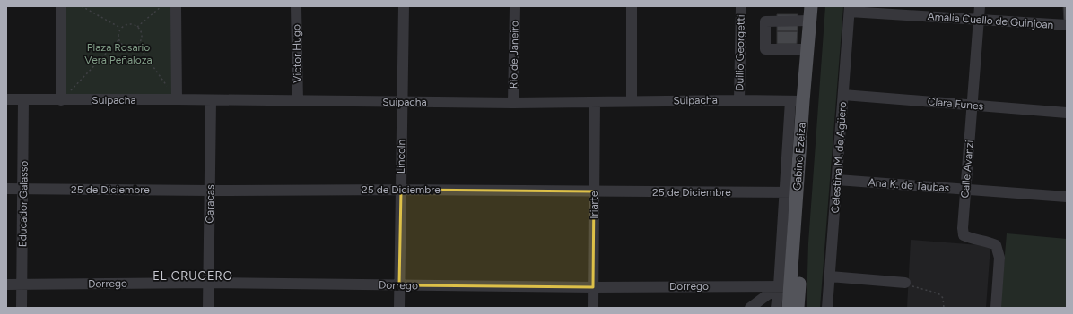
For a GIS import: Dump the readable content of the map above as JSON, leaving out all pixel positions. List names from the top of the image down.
{
  "streets": {
    "main road": ["Gabino Ezeiza"],
    "street": [
      "Amalia Cuello de Guinjoan",
      "Duilio Georgetti",
      "Victor Hugo",
      "Río de Janeiro",
      "Suipacha",
      "Clara Funes",
      "Lincoln",
      "Celestina M. de Agüero",
      "Calle Avanzi",
      "Ana K. de Taubas",
      "25 de Diciembre",
      "Educador Galasso",
      "Caracas",
      "Iriarte",
      "Dorrego"
    ]
  },
  "crossings": [
    ["Amalia Cuello de Guinjoan", "Celestina M. de Agüero"],
    ["Amalia Cuello de Guinjoan", "Calle Avanzi"],
    ["Duilio Georgetti", "Suipacha"],
    ["Victor Hugo", "Suipacha"],
    ["Río de Janeiro", "Suipacha"],
    ["Suipacha", "Lincoln"],
    ["Suipacha", "Gabino Ezeiza"],
    ["Suipacha", "Educador Galasso"],
    ["Suipacha", "Caracas"],
    ["Suipacha", "Iriarte"],
    ["Clara Funes", "Celestina M. de Agüero"],
    ["Clara Funes", "Calle Avanzi"],
    ["Lincoln", "25 de Diciembre"],
    ["Lincoln", "Dorrego"],
    ["Gabino Ezeiza", "25 de Diciembre"],
    ["Gabino Ezeiza", "Dorrego"],
    ["Celestina M. de Agüero", "Ana K. de Taubas"],
    ["Calle Avanzi", "Ana K. de Taubas"],
    ["25 de Diciembre", "Educador Galasso"],
    ["25 de Diciembre", "Caracas"],
    ["25 de Diciembre", "Iriarte"],
    ["Educador Galasso", "Dorrego"],
    ["Caracas", "Dorrego"],
    ["Iriarte", "Dorrego"]
  ],
  "districts": ["EL CRUCERO"],
  "parks": ["Plaza Rosario Vera Peñaloza"]
}
